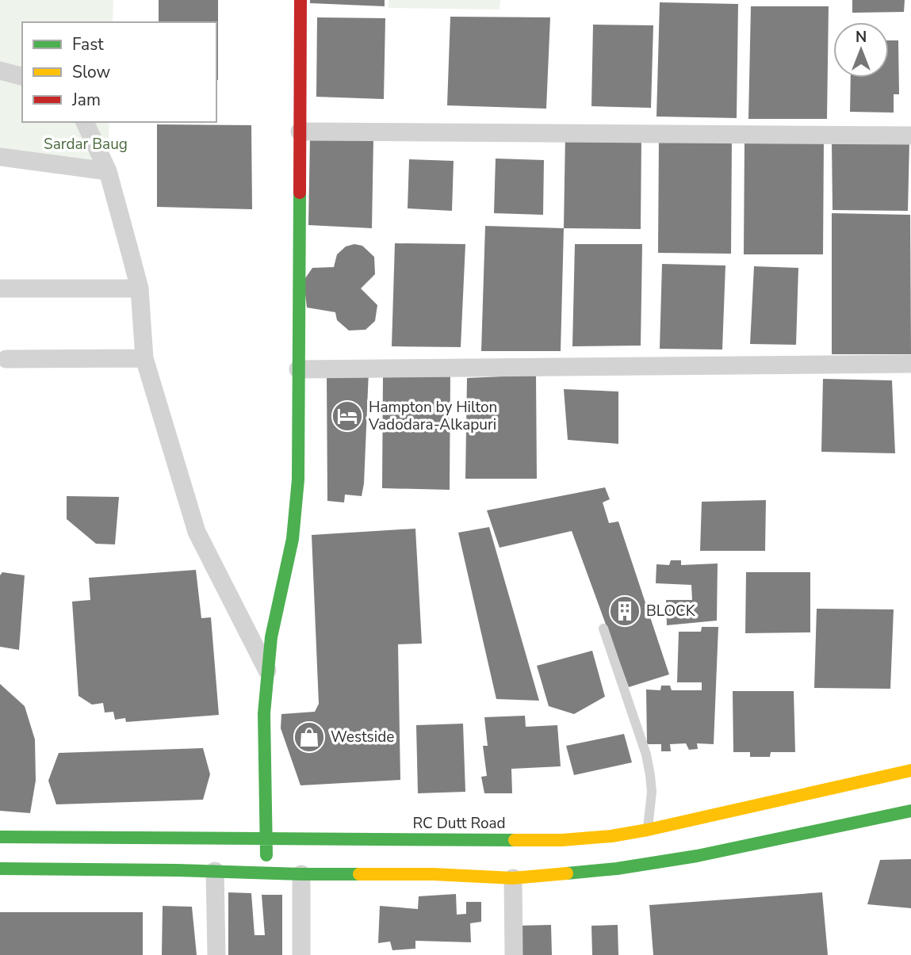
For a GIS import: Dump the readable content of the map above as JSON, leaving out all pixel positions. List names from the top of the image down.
{
  "streets": {
    "main road": ["RC Dutt Road"]
  },
  "parks": ["Sardar Baug"],
  "places": {
    "hotel": ["Hampton by Hilton Vadodara-Alkapuri"],
    "building": ["BLOCK"],
    "shop": ["Westside"]
  },
  "legend": ["Fast", "Slow", "Jam"],
  "north": "top"
}
